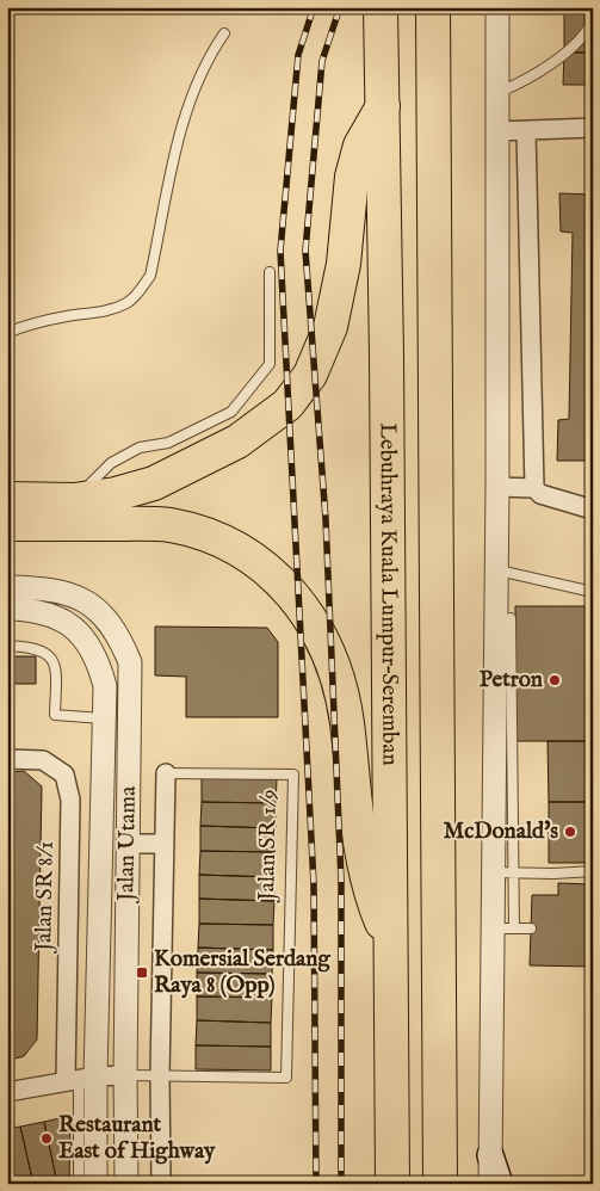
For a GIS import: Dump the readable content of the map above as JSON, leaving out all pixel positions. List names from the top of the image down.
{
  "streets": {
    "highway": ["Lebuhraya Kuala Lumpur–Seremban"],
    "street": ["Jalan Utama", "Jalan SR 1/9", "Jalan SR 8/1"]
  },
  "crossings": [
    ["Jalan Utama", "Jalan SR 1/9"],
    ["Jalan Utama", "Jalan SR 8/1"]
  ],
  "places": {
    "other": ["Petron", "McDonald's", "Restaurant East of Highway"],
    "transit": ["Komersial Serdang Raya 8 (Opp)"]
  }
}
